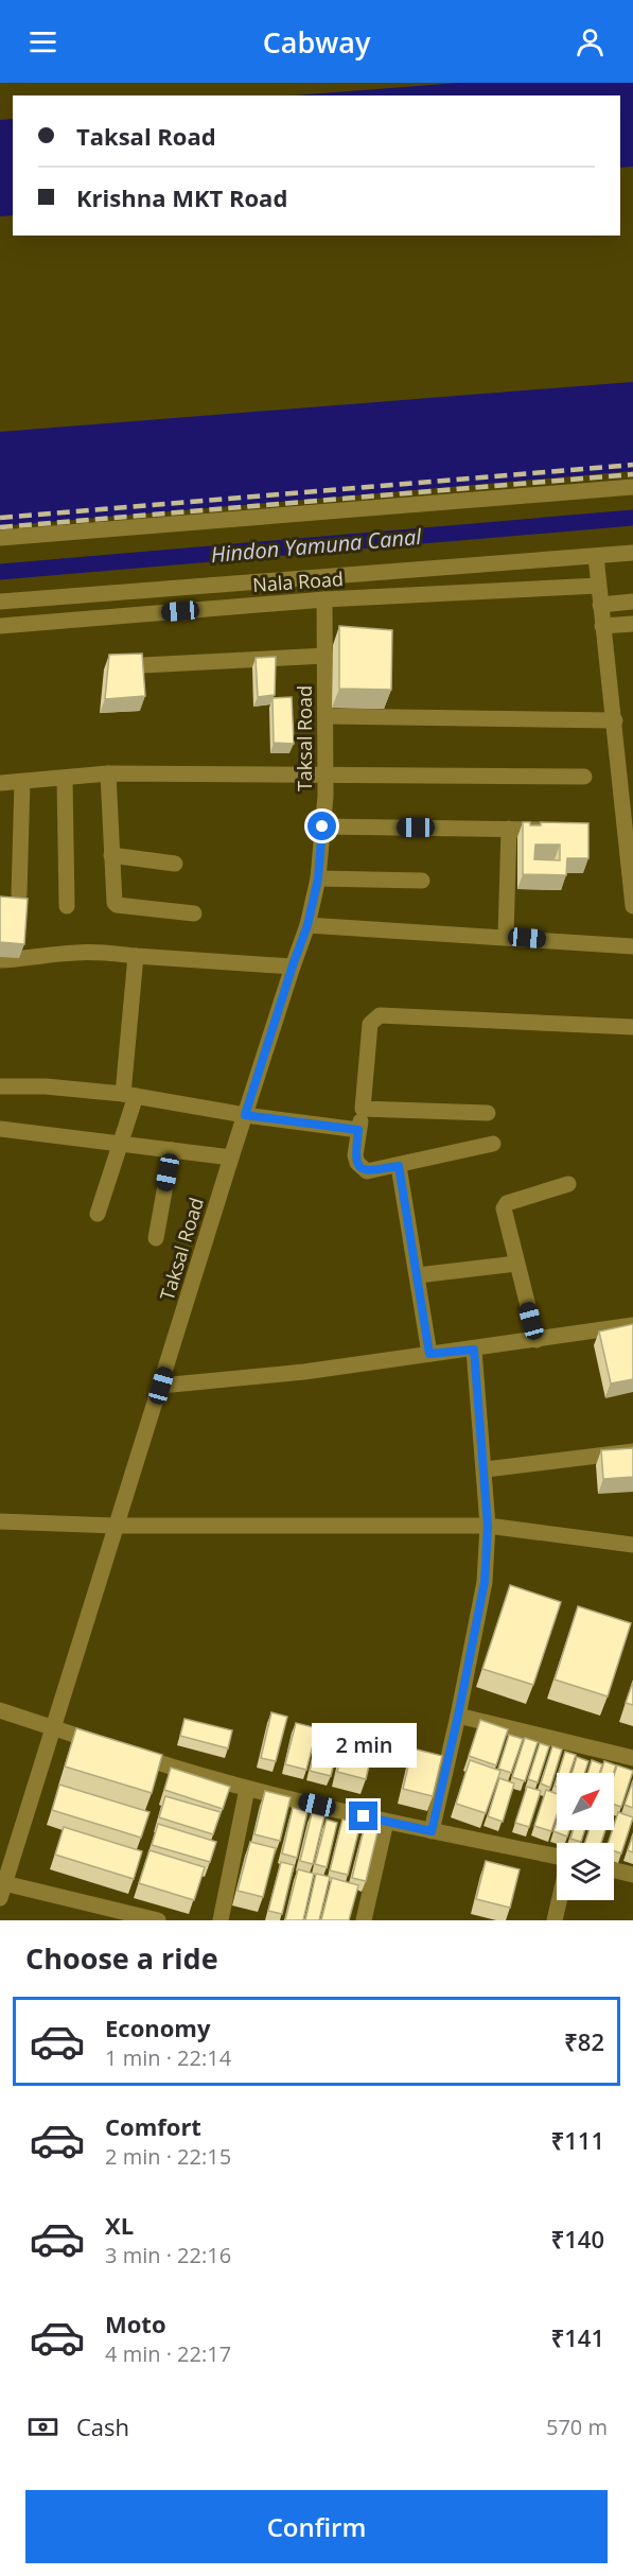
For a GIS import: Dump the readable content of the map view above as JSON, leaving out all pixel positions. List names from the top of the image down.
{
  "streets": {
    "street": ["Nala Road", "Taksal Road"]
  },
  "crossings": [
    ["Nala Road", "Taksal Road"]
  ],
  "water": ["Hindon Yamuna Canal"],
  "north": "top right",
  "page": {
    "header": "Cabway",
    "banner": ["Taksal Road", "Krishna MKT Road"],
    "bubble": "2 min",
    "heading": "Choose a ride",
    "list": [
      {
        "name": "Economy",
        "note": "1 min · 22:14",
        "value": "₹82"
      },
      {
        "name": "Comfort",
        "note": "2 min · 22:15",
        "value": "₹111"
      },
      {
        "name": "XL",
        "note": "3 min · 22:16",
        "value": "₹140"
      },
      {
        "name": "Moto",
        "note": "4 min · 22:17",
        "value": "₹141"
      }
    ],
    "pay": ["Cash", "570 m"],
    "buttons": "Confirm"
  }
}
